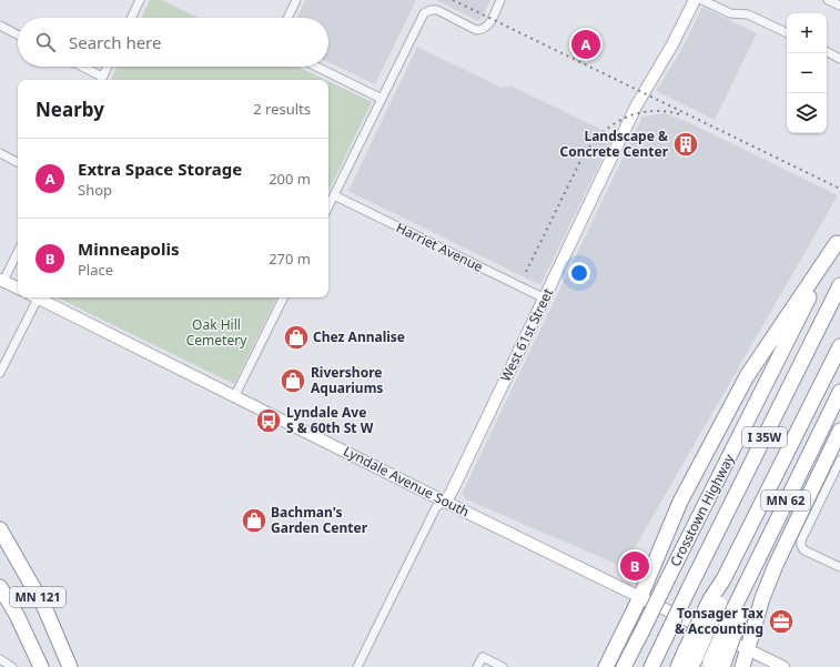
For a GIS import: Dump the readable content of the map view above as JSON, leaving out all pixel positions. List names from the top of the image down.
{
  "streets": {
    "highway": [
      "I 35W",
      "MN 62",
      "Crosstown Highway",
      "MN 121"
    ],
    "main road": ["West 61st Street", "Lyndale Avenue South"],
    "street": ["Harriet Avenue"]
  },
  "crossings": [
    ["Harriet Avenue", "West 61st Street"],
    ["West 61st Street", "Lyndale Avenue South"]
  ],
  "parks": ["Oak Hill Cemetery"],
  "places": {
    "building": ["Landscape & Concrete Center"],
    "shop": ["Chez Annalise", "Rivershore Aquariums", "Bachman's Garden Center"],
    "bus stop": ["Lyndale Ave S & 60th St W"],
    "office": ["Tonsager Tax & Accounting"]
  },
  "page": {
    "map_buttons": ["+", "−"],
    "search": "Search here",
    "pins": ["A", "B"],
    "heading": ["Nearby", "2 results"],
    "list": [
      {
        "mark": "A",
        "name": "Extra Space Storage",
        "note": "Shop",
        "value": "200 m"
      },
      {
        "mark": "B",
        "name": "Minneapolis",
        "note": "Place",
        "value": "270 m"
      }
    ]
  }
}
